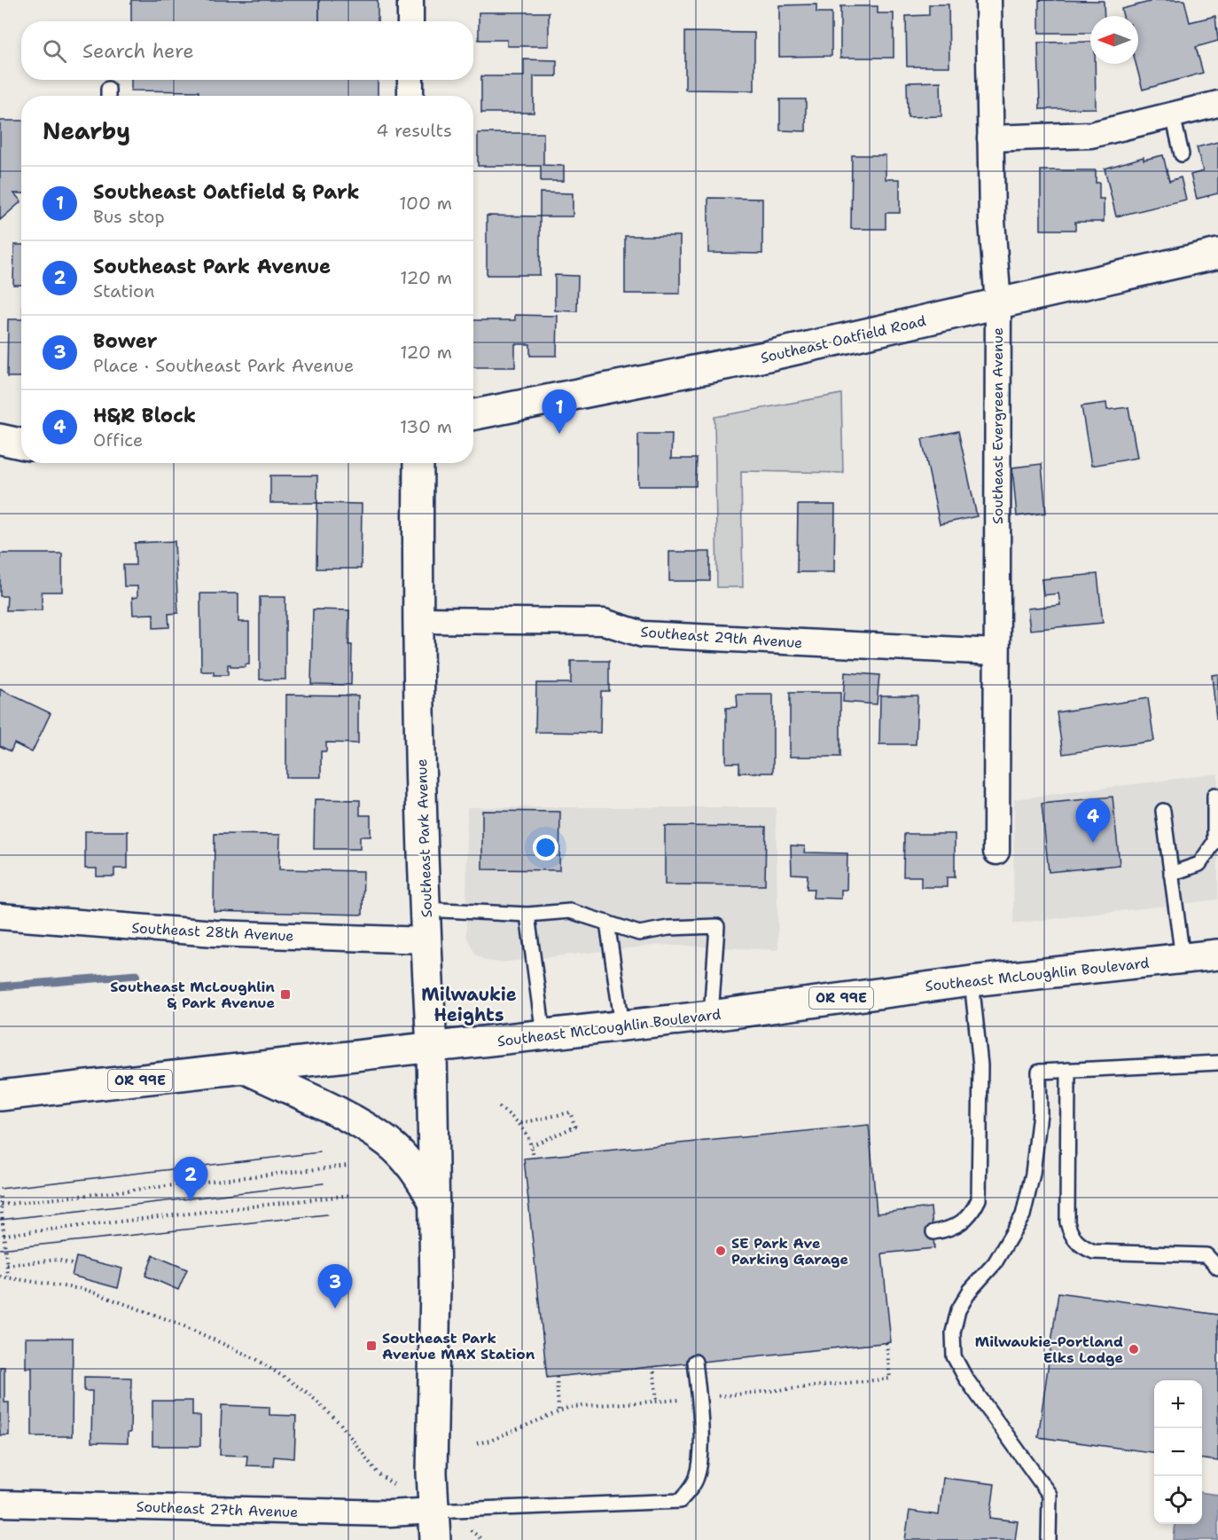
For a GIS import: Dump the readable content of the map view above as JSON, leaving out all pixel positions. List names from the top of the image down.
{
  "streets": {
    "main road": [
      "Southeast Oatfield Road",
      "Southeast Park Avenue",
      "Southeast McLoughlin Boulevard",
      "OR 99E"
    ],
    "street": [
      "Southeast Evergreen Avenue",
      "Southeast 29th Avenue",
      "Southeast 28th Avenue",
      "Southeast 27th Avenue"
    ]
  },
  "crossings": [
    ["Southeast Oatfield Road", "Southeast Evergreen Avenue"],
    ["Southeast Evergreen Avenue", "Southeast 29th Avenue"],
    ["Southeast 29th Avenue", "Southeast Park Avenue"],
    ["Southeast Park Avenue", "Southeast 28th Avenue"],
    ["Southeast Park Avenue", "Southeast McLoughlin Boulevard"],
    ["Southeast Park Avenue", "Southeast 27th Avenue"]
  ],
  "districts": ["Milwaukie Heights"],
  "places": {
    "transit": ["Southeast McLoughlin & Park Avenue", "Southeast Park Avenue MAX Station"],
    "other": ["SE Park Ave Parking Garage", "Milwaukie-Portland Elks Lodge"]
  },
  "north": "left",
  "page": {
    "search": "Search here",
    "heading": ["Nearby", "4 results"],
    "list": [
      {
        "mark": "1",
        "name": "Southeast Oatfield & Park",
        "note": "Bus stop",
        "value": "100 m"
      },
      {
        "mark": "2",
        "name": "Southeast Park Avenue",
        "note": "Station",
        "value": "120 m"
      },
      {
        "mark": "3",
        "name": "Bower",
        "note": "Place · Southeast Park Avenue",
        "value": "120 m"
      },
      {
        "mark": "4",
        "name": "H&R Block",
        "note": "Office",
        "value": "130 m"
      }
    ],
    "pins": [
      "1",
      "4",
      "2",
      "3"
    ],
    "map_buttons": ["+", "−"]
  }
}
